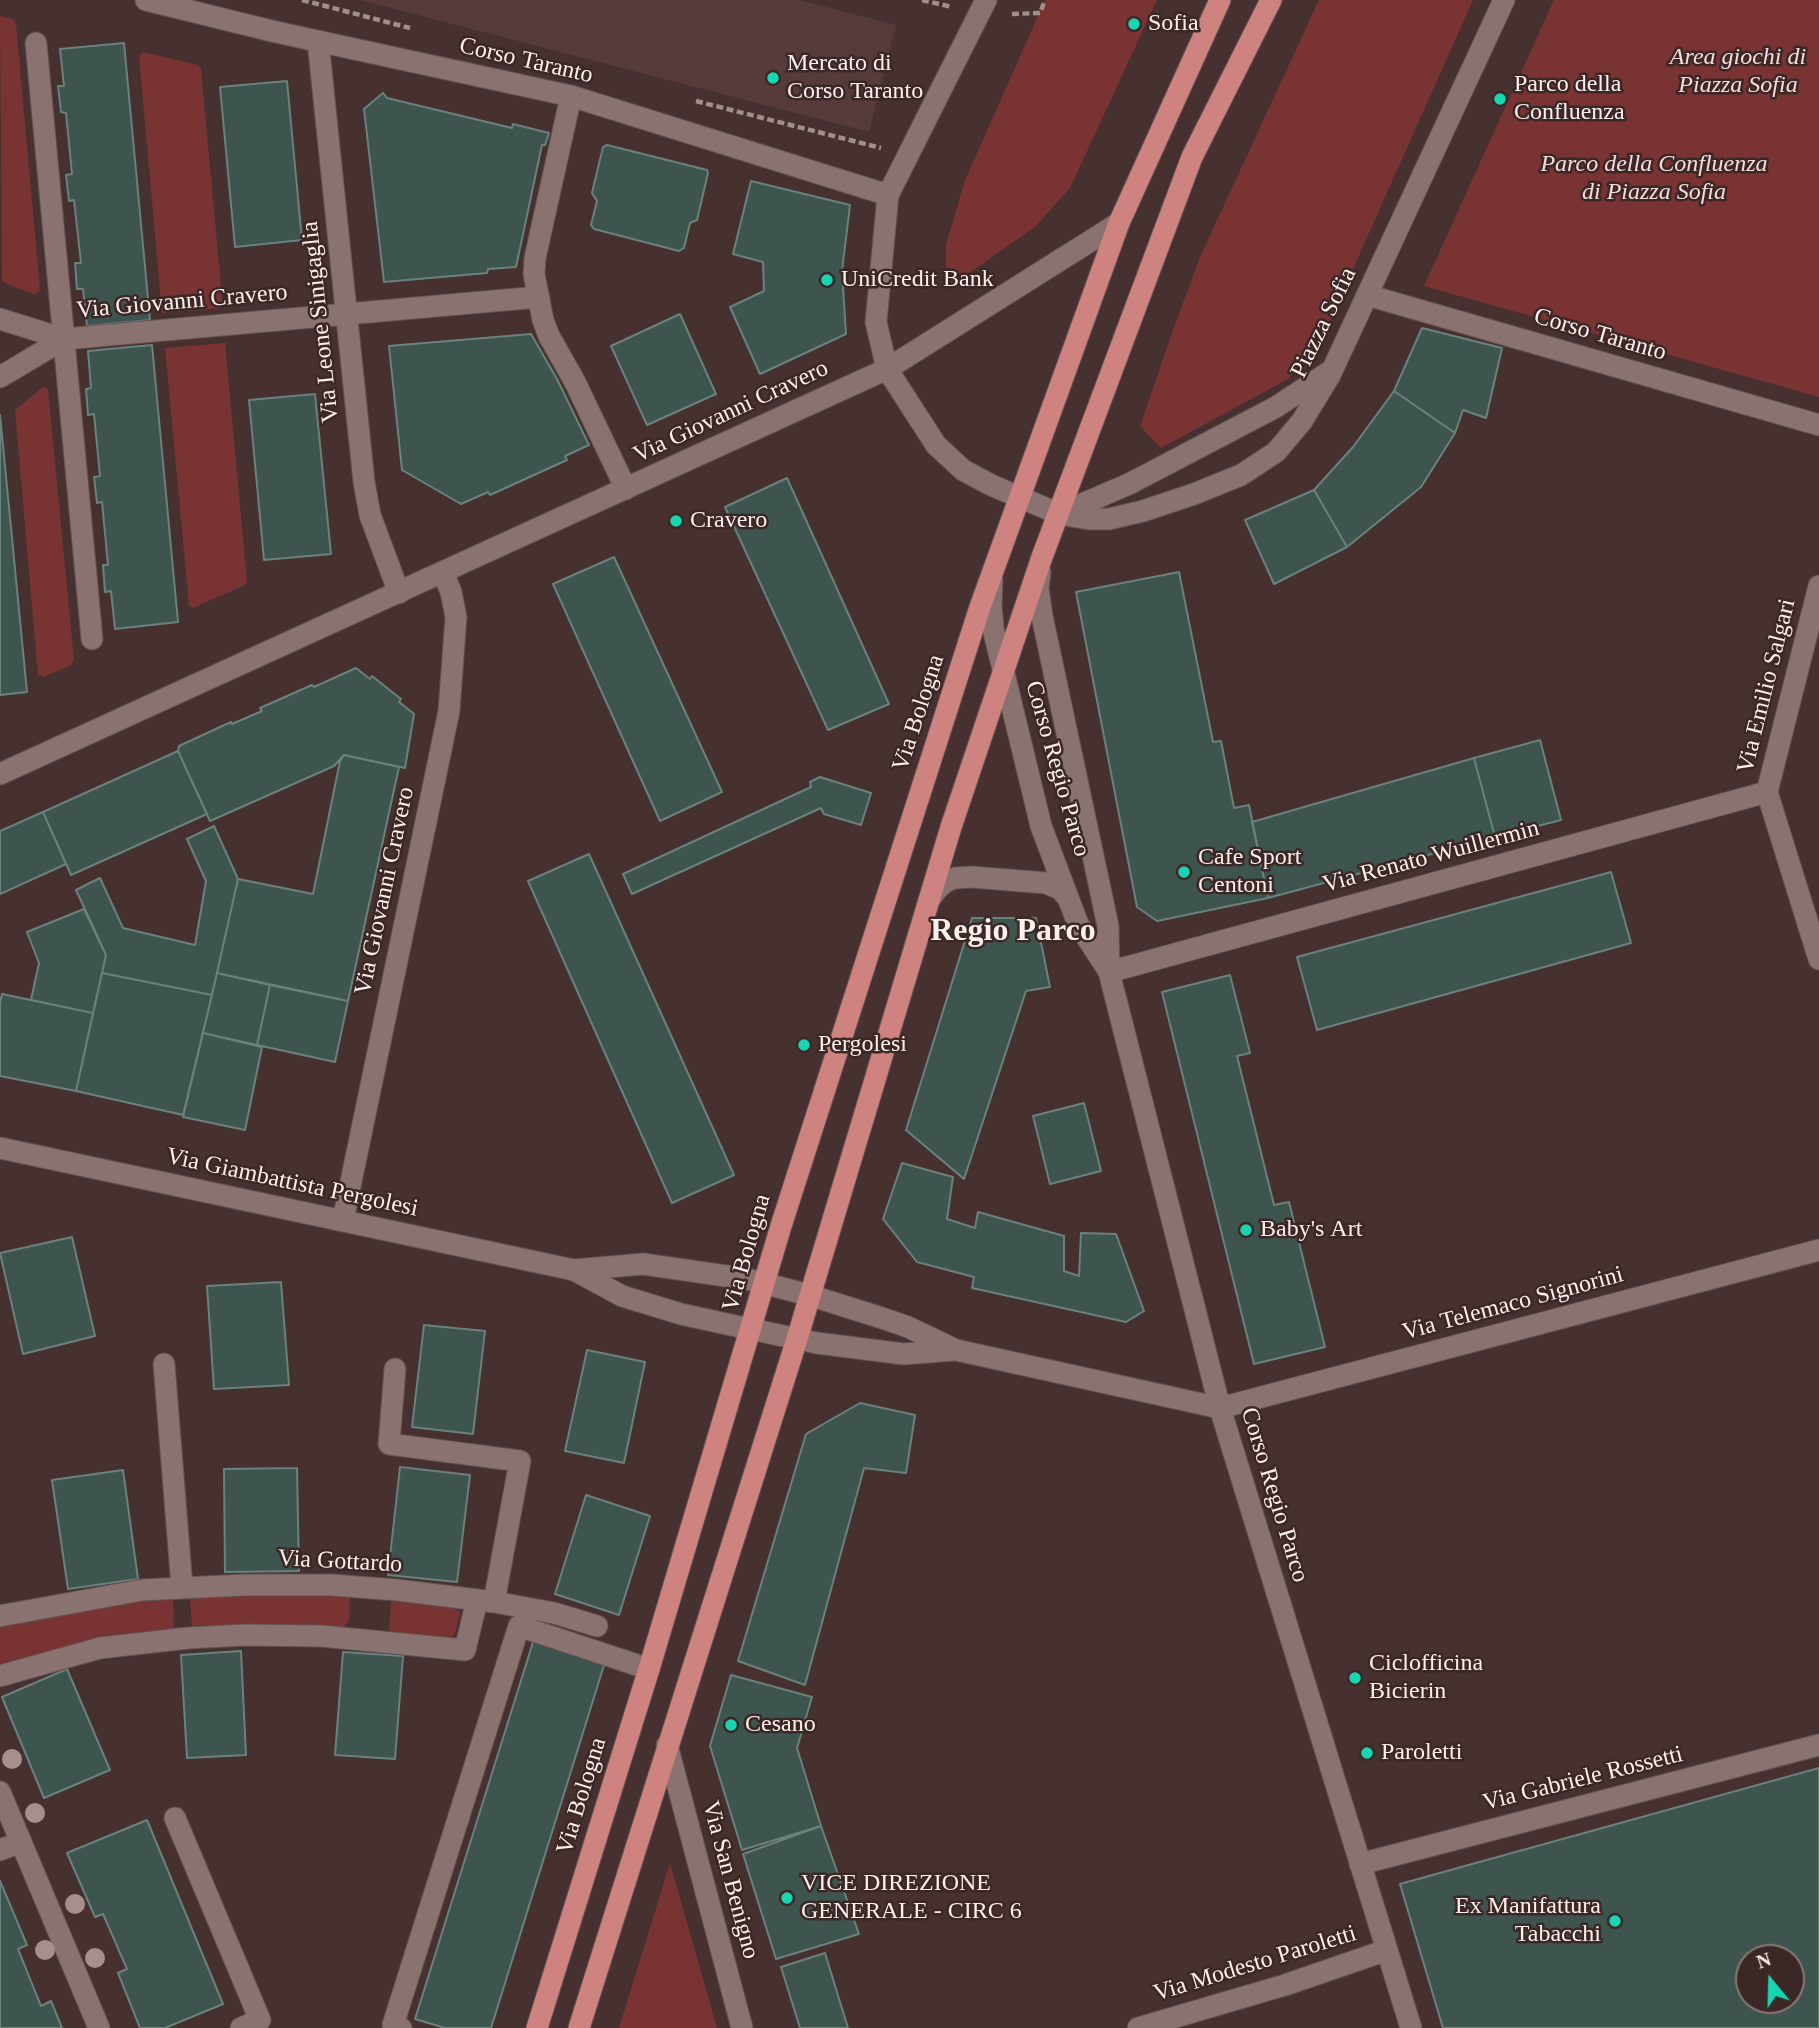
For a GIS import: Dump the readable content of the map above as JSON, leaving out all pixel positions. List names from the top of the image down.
{
  "streets": {
    "main road": ["Via Bologna"],
    "street": [
      "Corso Taranto",
      "Via Giovanni Cravero",
      "Via Leone Sinigaglia",
      "Piazza Sofia",
      "Via Emilio Salgari",
      "Corso Regio Parco",
      "Via Renato Wuillermin",
      "Via Giambattista Pergolesi",
      "Via Telemaco Signorini",
      "Via Gottardo",
      "Via Gabriele Rossetti",
      "Via San Benigno",
      "Via Modesto Paroletti"
    ]
  },
  "crossings": [
    ["Corso Taranto", "Via Leone Sinigaglia"],
    ["Corso Taranto", "Piazza Sofia"],
    ["Via Giovanni Cravero", "Via Leone Sinigaglia"],
    ["Via Giovanni Cravero", "Piazza Sofia"],
    ["Via Giovanni Cravero", "Via Giambattista Pergolesi"],
    ["Piazza Sofia", "Via Bologna"],
    ["Via Emilio Salgari", "Via Renato Wuillermin"],
    ["Via Bologna", "Corso Regio Parco"],
    ["Via Bologna", "Via Giambattista Pergolesi"],
    ["Corso Regio Parco", "Via Renato Wuillermin"],
    ["Corso Regio Parco", "Via Giambattista Pergolesi"],
    ["Corso Regio Parco", "Via Telemaco Signorini"],
    ["Corso Regio Parco", "Via Gabriele Rossetti"],
    ["Corso Regio Parco", "Via Modesto Paroletti"],
    ["Via Giambattista Pergolesi", "Via Telemaco Signorini"]
  ],
  "districts": ["Regio Parco"],
  "parks": ["Area giochi di Piazza Sofia", "Parco della Confluenza di Piazza Sofia"],
  "places": [
    "Sofia",
    "Mercato di Corso Taranto",
    "Parco della Confluenza",
    "UniCredit Bank",
    "Cravero",
    "Cafe Sport Centoni",
    "Pergolesi",
    "Baby's Art",
    "Ciclofficina Bicierin",
    "Cesano",
    "Paroletti",
    "VICE DIREZIONE GENERALE - CIRC 6",
    "Ex Manifattura Tabacchi"
  ],
  "north": "top"
}
